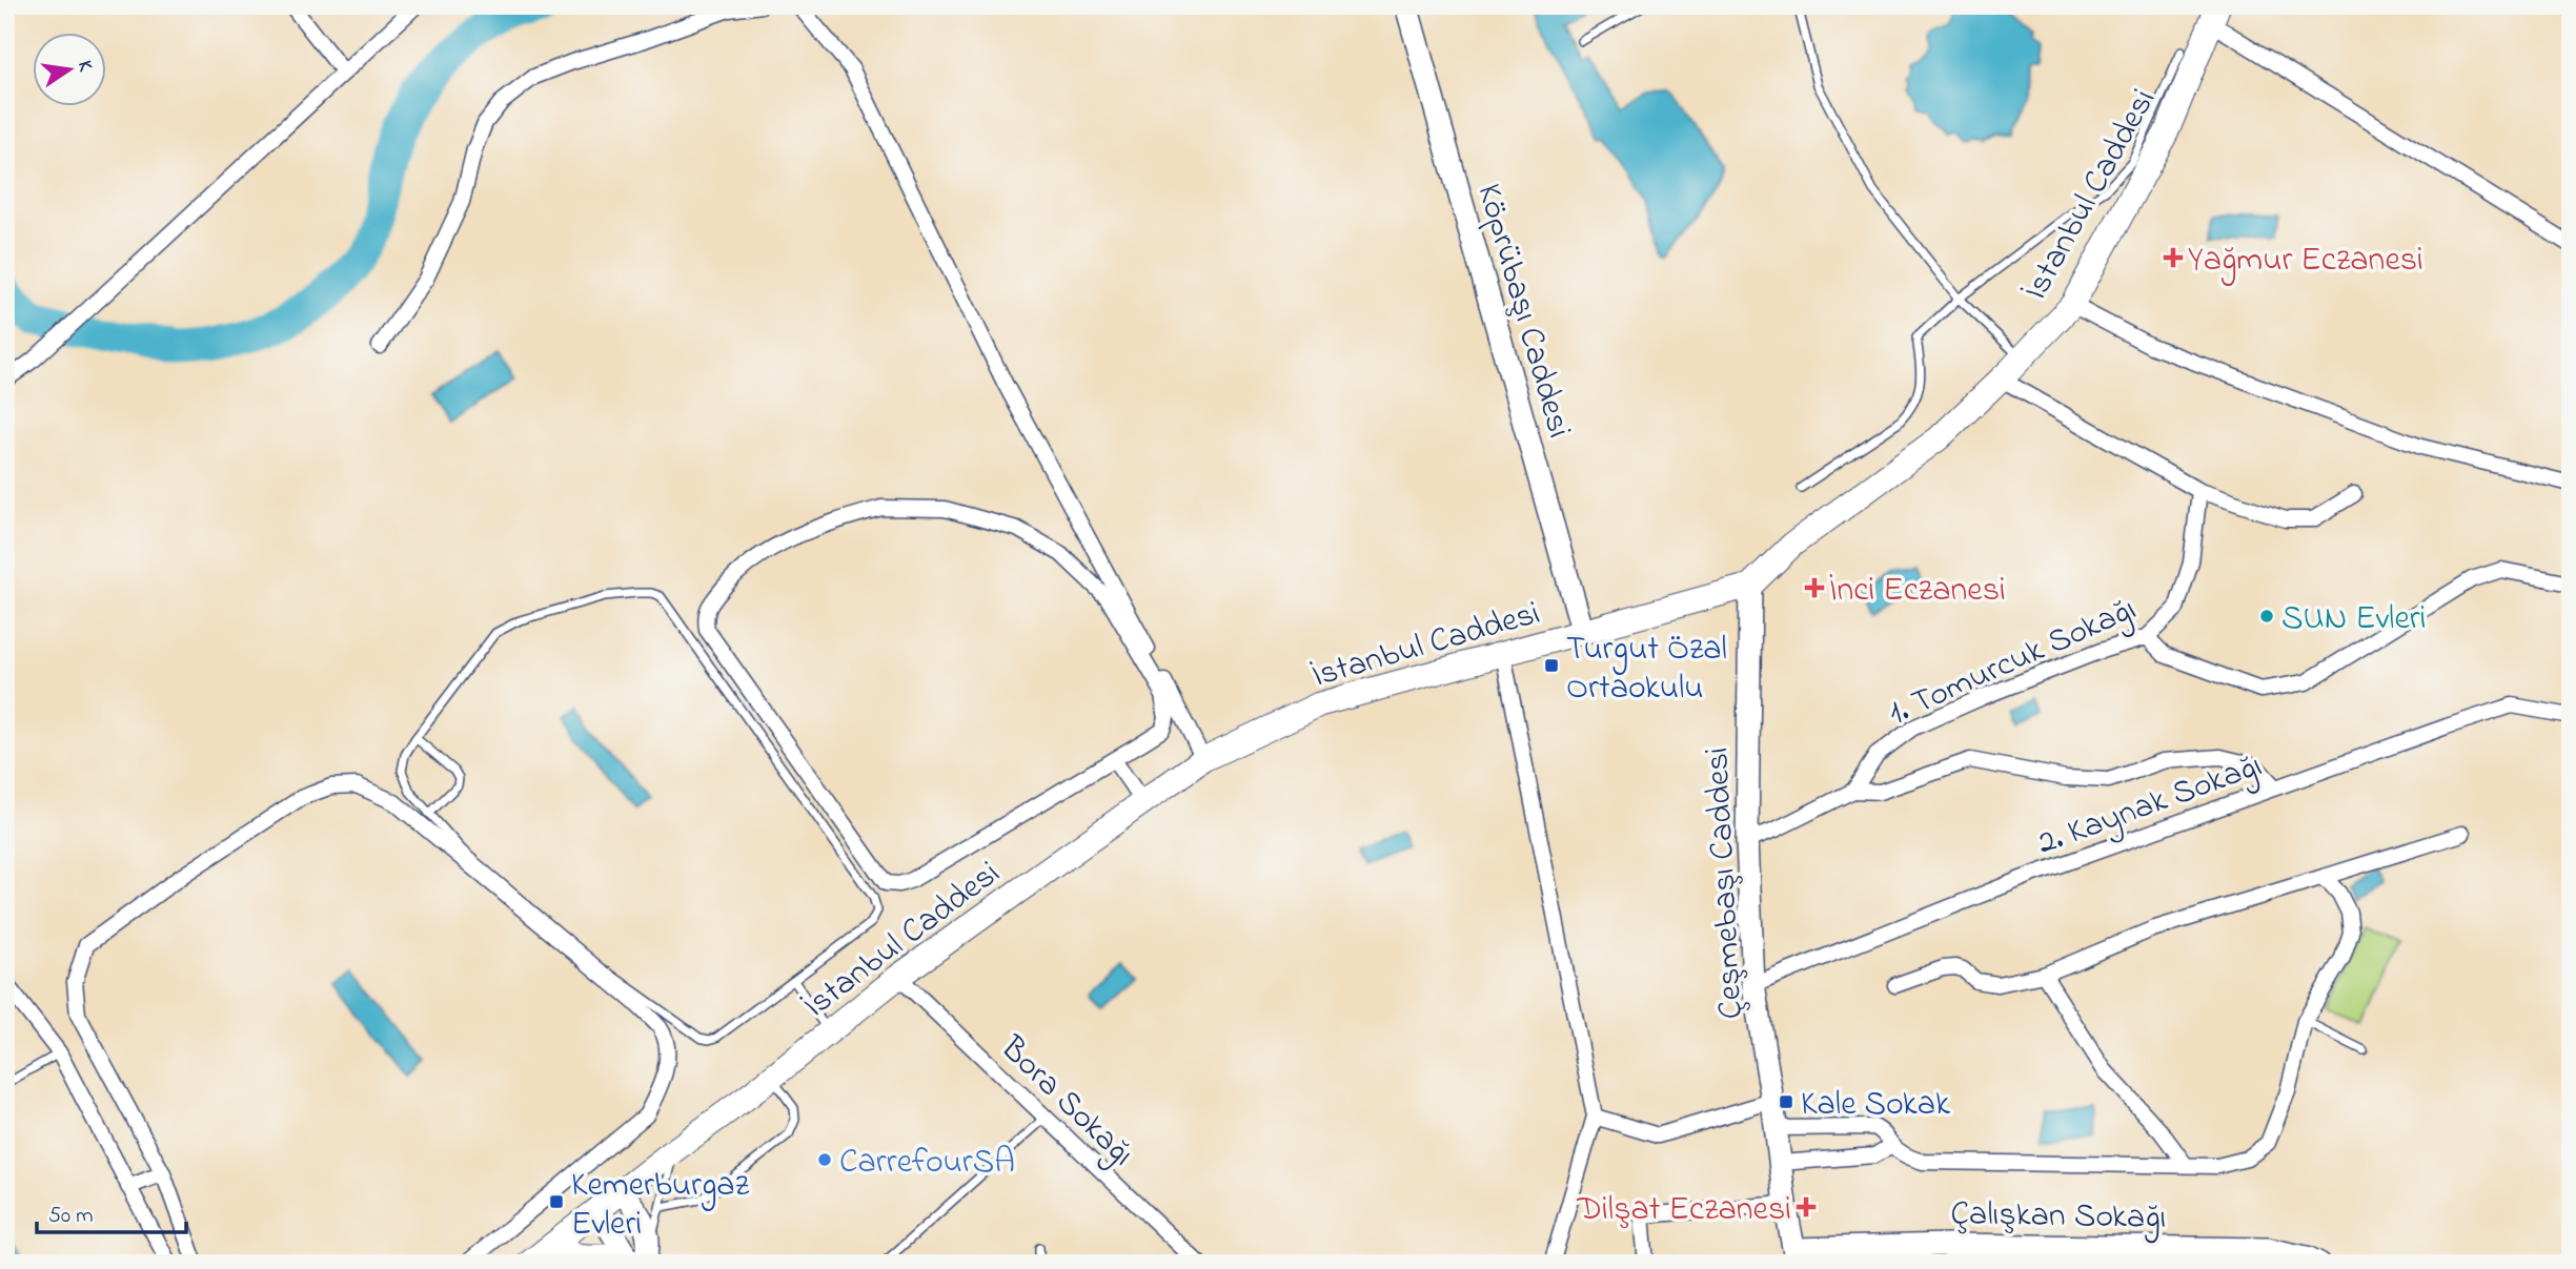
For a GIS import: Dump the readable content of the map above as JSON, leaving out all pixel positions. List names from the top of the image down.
{
  "streets": {
    "main road": [
      "İstanbul Caddesi",
      "Köprübaşı Caddesi",
      "Çeşmebaşı Caddesi",
      "Çalışkan Sokağı"
    ],
    "street": ["1. Tomurcuk Sokağı", "2. Kaynak Sokağı", "Bora Sokağı"]
  },
  "crossings": [
    ["İstanbul Caddesi", "Köprübaşı Caddesi"],
    ["İstanbul Caddesi", "Çeşmebaşı Caddesi"],
    ["İstanbul Caddesi", "Bora Sokağı"],
    ["2. Kaynak Sokağı", "Çeşmebaşı Caddesi"],
    ["Çeşmebaşı Caddesi", "Çalışkan Sokağı"]
  ],
  "places": {
    "health": ["Yağmur Eczanesi", "İnci Eczanesi", "Dilşat Eczanesi"],
    "other": ["SUN Evleri", "CarrefourSA"],
    "transit": ["Turgut Özal Ortaokulu", "Kale Sokak", "Kemerburgaz Evleri"]
  },
  "scale_bar": "50 m",
  "north": "right"
}
